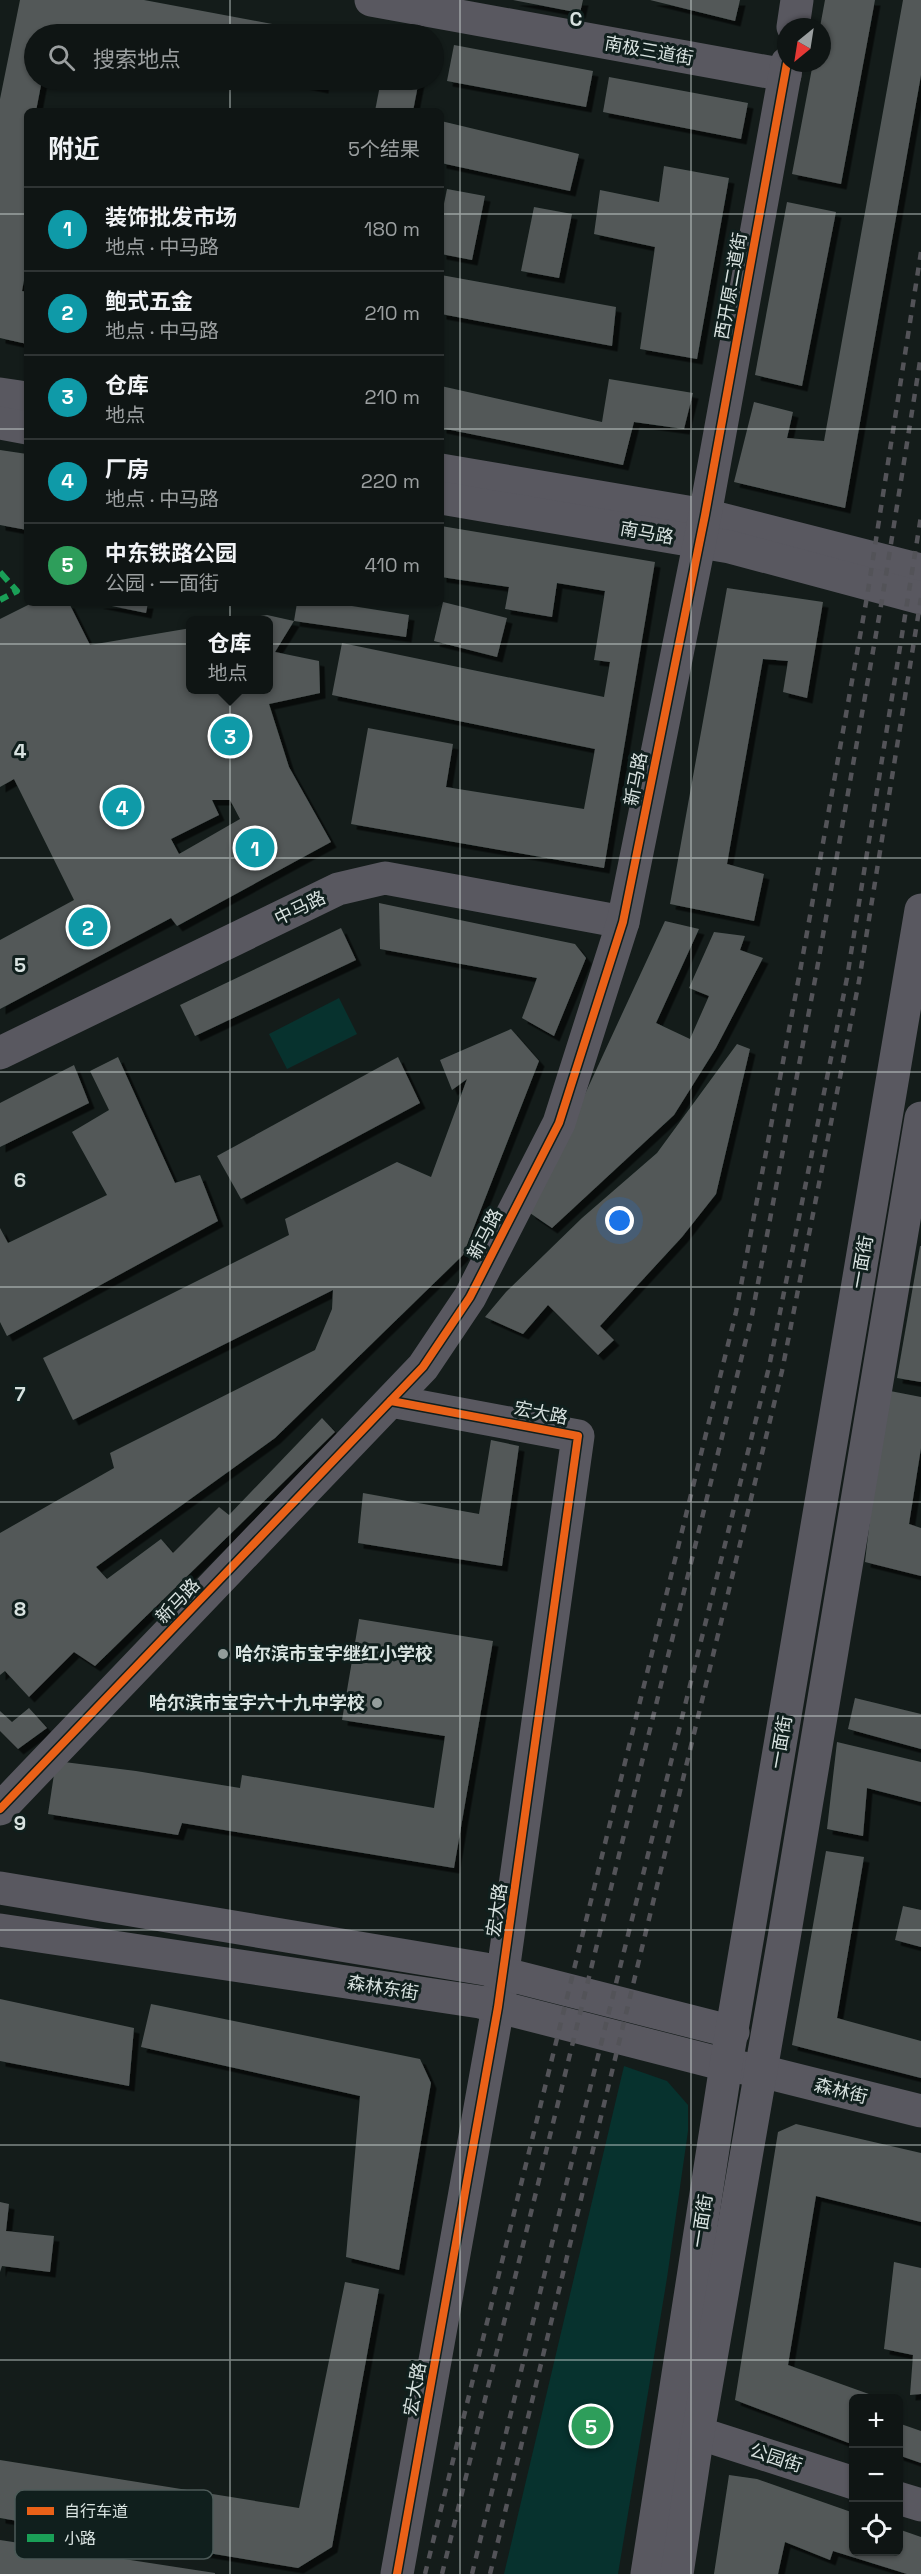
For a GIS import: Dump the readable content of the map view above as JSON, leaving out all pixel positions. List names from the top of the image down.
{
  "streets": {
    "main road": [
      "南极三道街",
      "西开原二道街",
      "南马路",
      "新马路",
      "中马路",
      "一面街",
      "宏大路",
      "森林东街",
      "森林街",
      "公园街"
    ]
  },
  "crossings": [
    ["西开原二道街", "南马路"],
    ["西开原二道街", "新马路"],
    ["南马路", "新马路"],
    ["新马路", "中马路"],
    ["新马路", "宏大路"],
    ["一面街", "森林东街"],
    ["一面街", "森林街"],
    ["一面街", "公园街"],
    ["宏大路", "森林东街"],
    ["森林东街", "森林街"]
  ],
  "places": ["哈尔滨市宝宇继红小学校", "哈尔滨市宝宇六十九中学校"],
  "legend": ["自行车道", "小路"],
  "north": "bottom left",
  "page": {
    "search": "搜索地点",
    "heading": ["附近", "5个结果"],
    "list": [
      {
        "mark": "1",
        "name": "装饰批发市场",
        "note": "地点 · 中马路",
        "value": "180 m"
      },
      {
        "mark": "2",
        "name": "鲍式五金",
        "note": "地点 · 中马路",
        "value": "210 m"
      },
      {
        "mark": "3",
        "name": "仓库",
        "note": "地点",
        "value": "210 m"
      },
      {
        "mark": "4",
        "name": "厂房",
        "note": "地点 · 中马路",
        "value": "220 m"
      },
      {
        "mark": "5",
        "name": "中东铁路公园",
        "note": "公园 · 一面街",
        "value": "410 m"
      }
    ],
    "popup": ["仓库", "地点"],
    "pins": [
      "3",
      "4",
      "1",
      "2",
      "5"
    ],
    "map_buttons": ["+", "−"]
  },
  "grid": {
    "columns": ["C"],
    "rows": [
      "4",
      "5",
      "6",
      "7",
      "8",
      "9"
    ]
  }
}
